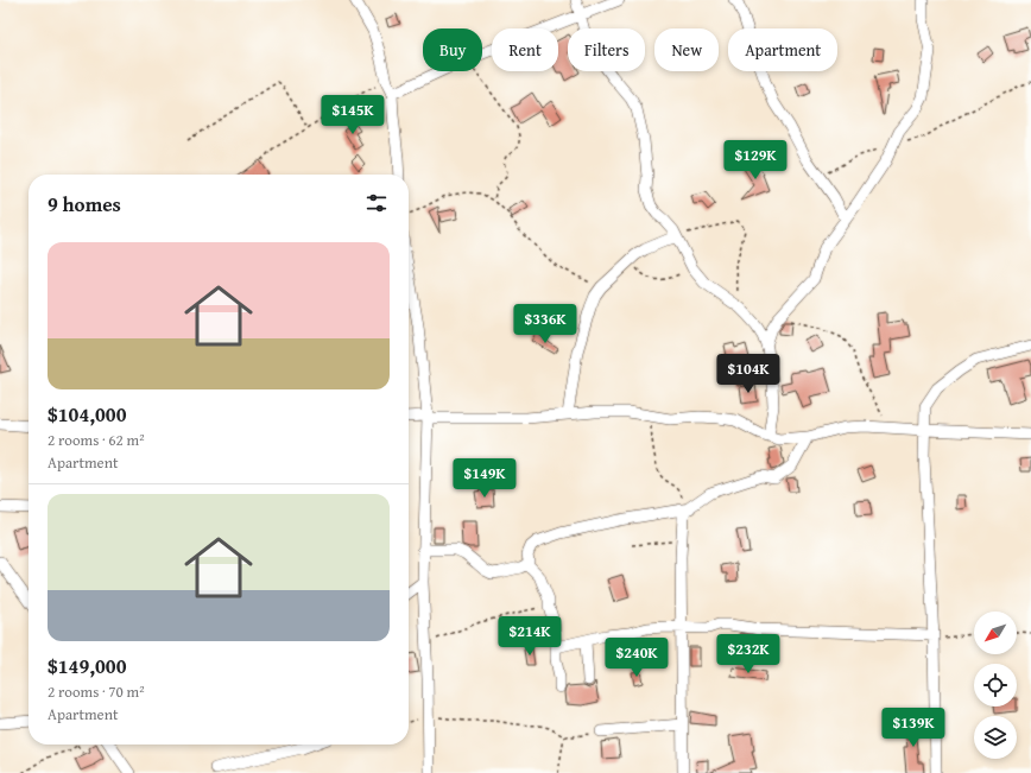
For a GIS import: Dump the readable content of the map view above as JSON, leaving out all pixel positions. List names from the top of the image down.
{
  "north": "bottom left",
  "page": {
    "chip": [
      "Buy",
      "Rent",
      "Filters",
      "New",
      "Apartment"
    ],
    "price": [
      "$145K",
      "$129K",
      "$336K",
      "$104K",
      "$149K",
      "$214K",
      "$232K",
      "$240K",
      "$139K"
    ],
    "heading": "9 homes",
    "list": [
      {
        "name": "$104,000",
        "note": "2 rooms · 62 m² · Apartment"
      },
      {
        "name": "$149,000",
        "note": "2 rooms · 70 m² · Apartment"
      }
    ]
  }
}
